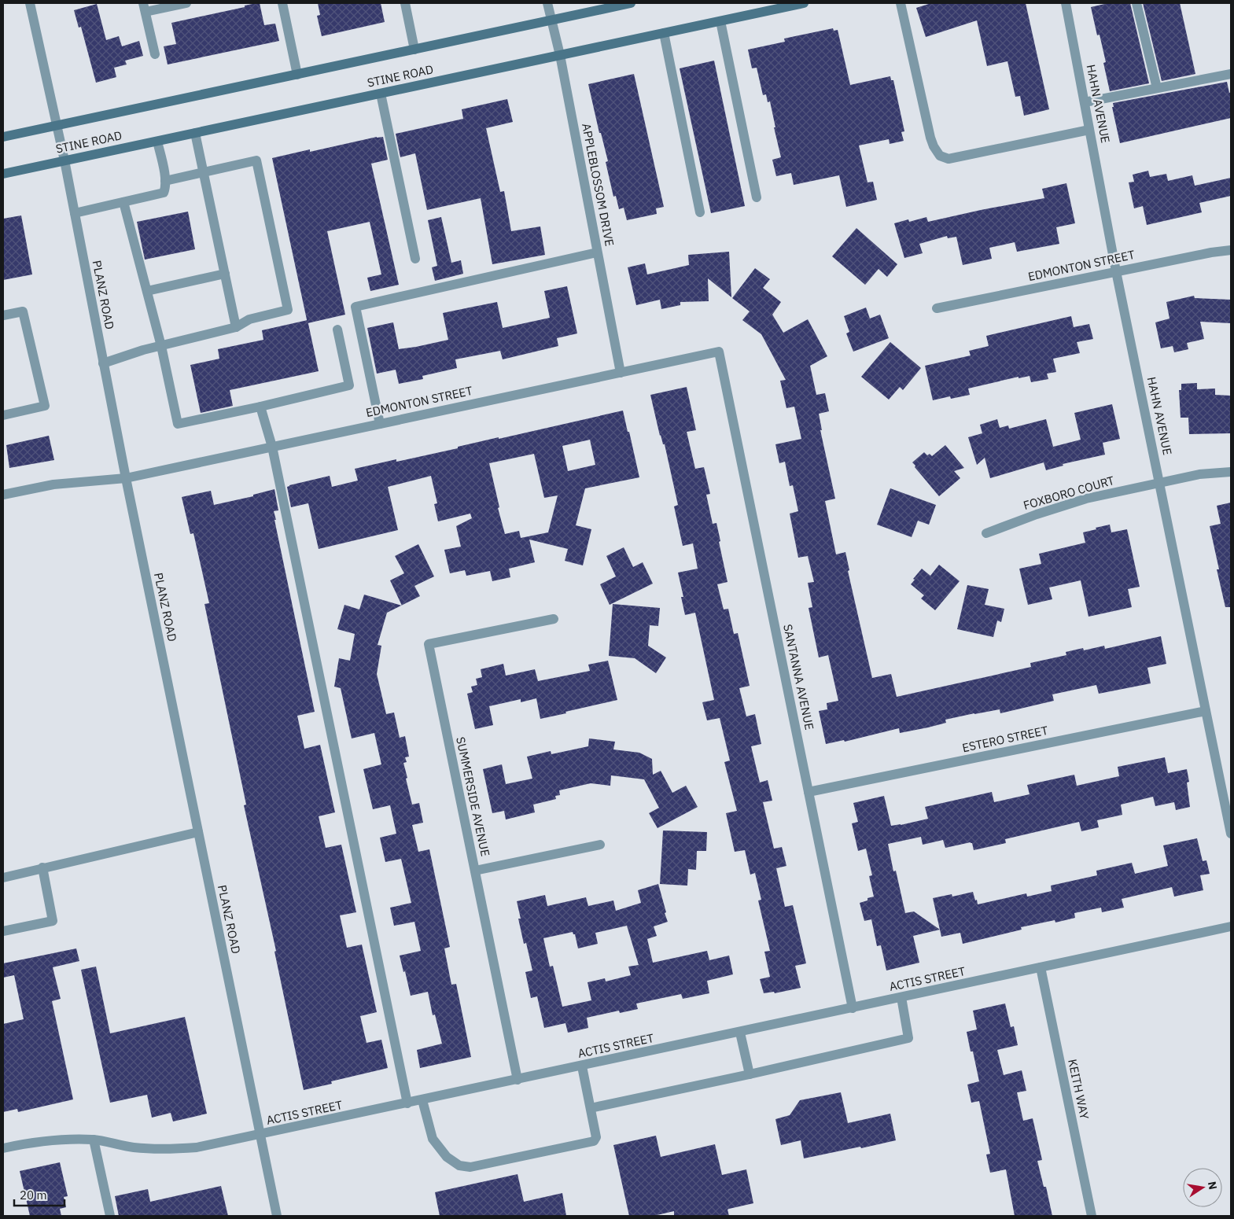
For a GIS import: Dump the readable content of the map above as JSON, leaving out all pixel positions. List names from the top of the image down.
{
  "streets": {
    "main road": ["STINE ROAD"],
    "street": [
      "HAHN AVENUE",
      "APPLEBLOSSOM DRIVE",
      "EDMONTON STREET",
      "PLANZ ROAD",
      "FOXBORO COURT",
      "SANTANNA AVENUE",
      "ESTERO STREET",
      "SUMMERSIDE AVENUE",
      "ACTIS STREET",
      "KEITH WAY"
    ]
  },
  "crossings": [
    ["STINE ROAD", "APPLEBLOSSOM DRIVE"],
    ["STINE ROAD", "PLANZ ROAD"],
    ["HAHN AVENUE", "EDMONTON STREET"],
    ["HAHN AVENUE", "FOXBORO COURT"],
    ["HAHN AVENUE", "ESTERO STREET"],
    ["APPLEBLOSSOM DRIVE", "EDMONTON STREET"],
    ["EDMONTON STREET", "PLANZ ROAD"],
    ["EDMONTON STREET", "SANTANNA AVENUE"],
    ["PLANZ ROAD", "ACTIS STREET"],
    ["SANTANNA AVENUE", "ESTERO STREET"],
    ["SANTANNA AVENUE", "ACTIS STREET"],
    ["SUMMERSIDE AVENUE", "ACTIS STREET"],
    ["ACTIS STREET", "KEITH WAY"]
  ],
  "scale_bar": "20 m",
  "north": "right"
}
